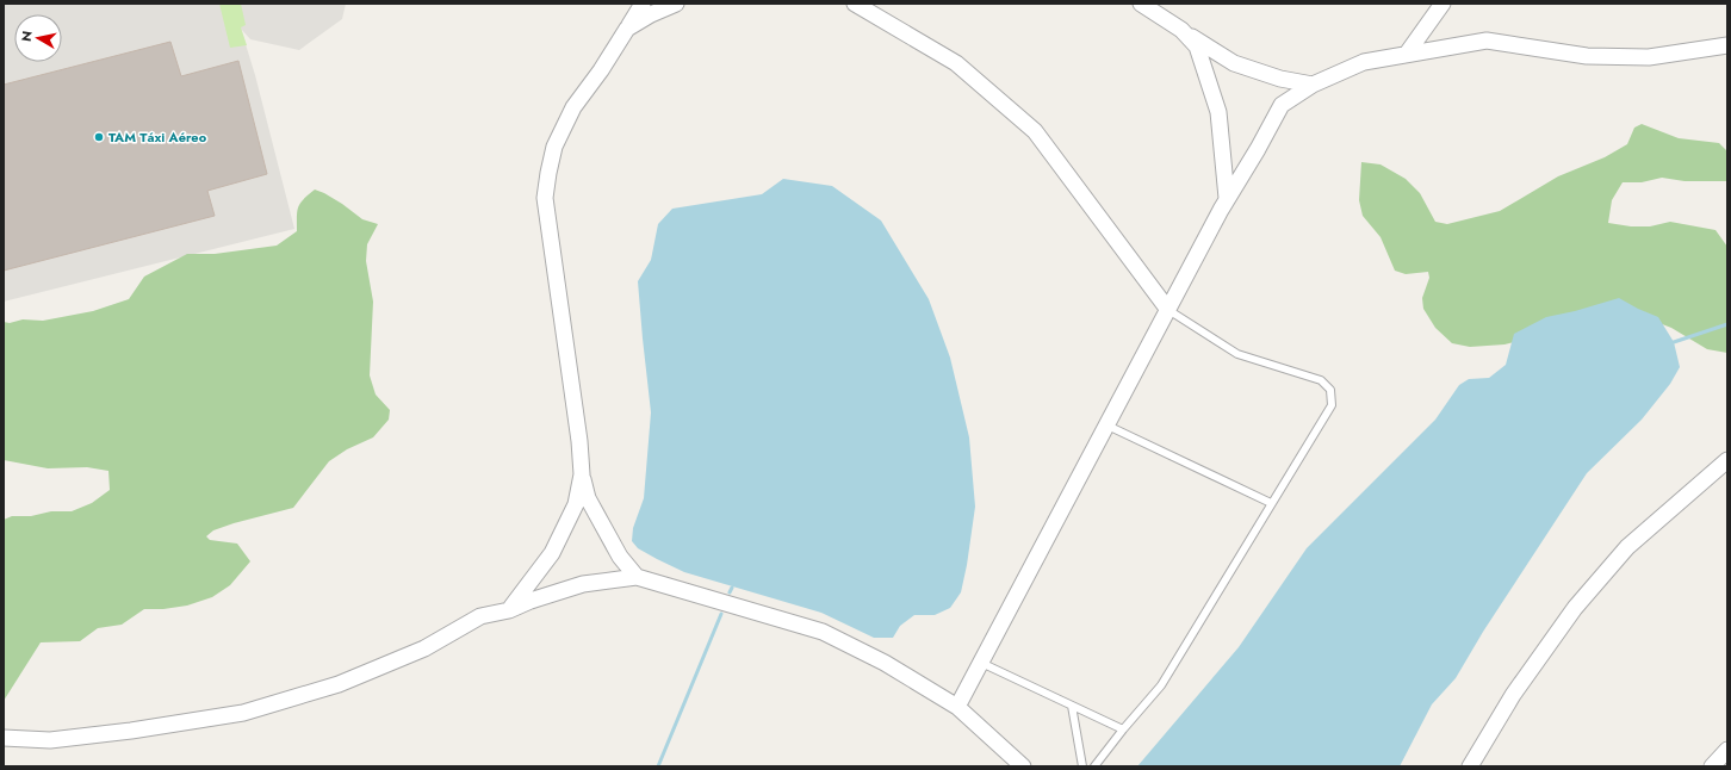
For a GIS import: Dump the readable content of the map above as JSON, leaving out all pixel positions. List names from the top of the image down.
{
  "places": ["TAM Táxi Aéreo"],
  "north": "left"
}
